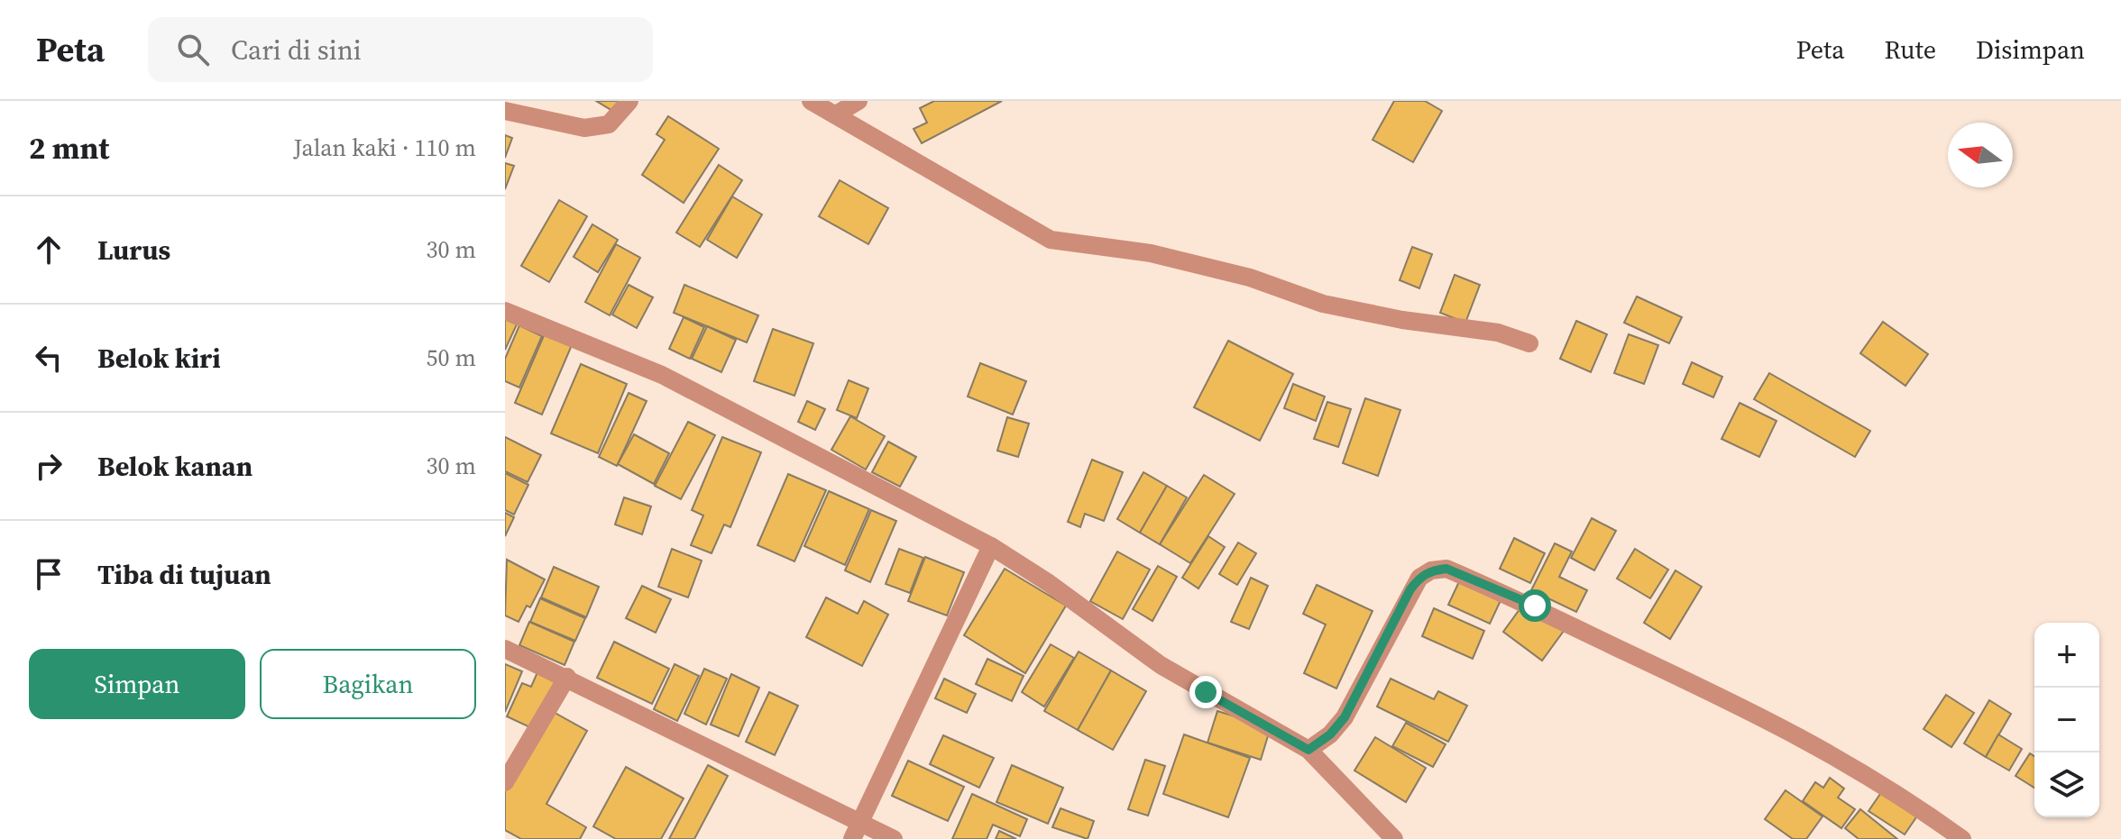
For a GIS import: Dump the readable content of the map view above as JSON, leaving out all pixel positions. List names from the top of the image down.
{
  "north": "left",
  "page": {
    "header": "Peta",
    "search": "Cari di sini",
    "nav": ["Peta", "Rute", "Disimpan"],
    "heading": ["2 mnt", "Jalan kaki · 110 m"],
    "list": [
      ["Lurus", "30 m"],
      ["Belok kiri", "50 m"],
      ["Belok kanan", "30 m"],
      "Tiba di tujuan"
    ],
    "map_buttons": ["+", "−"],
    "buttons": ["Simpan", "Bagikan"]
  }
}
